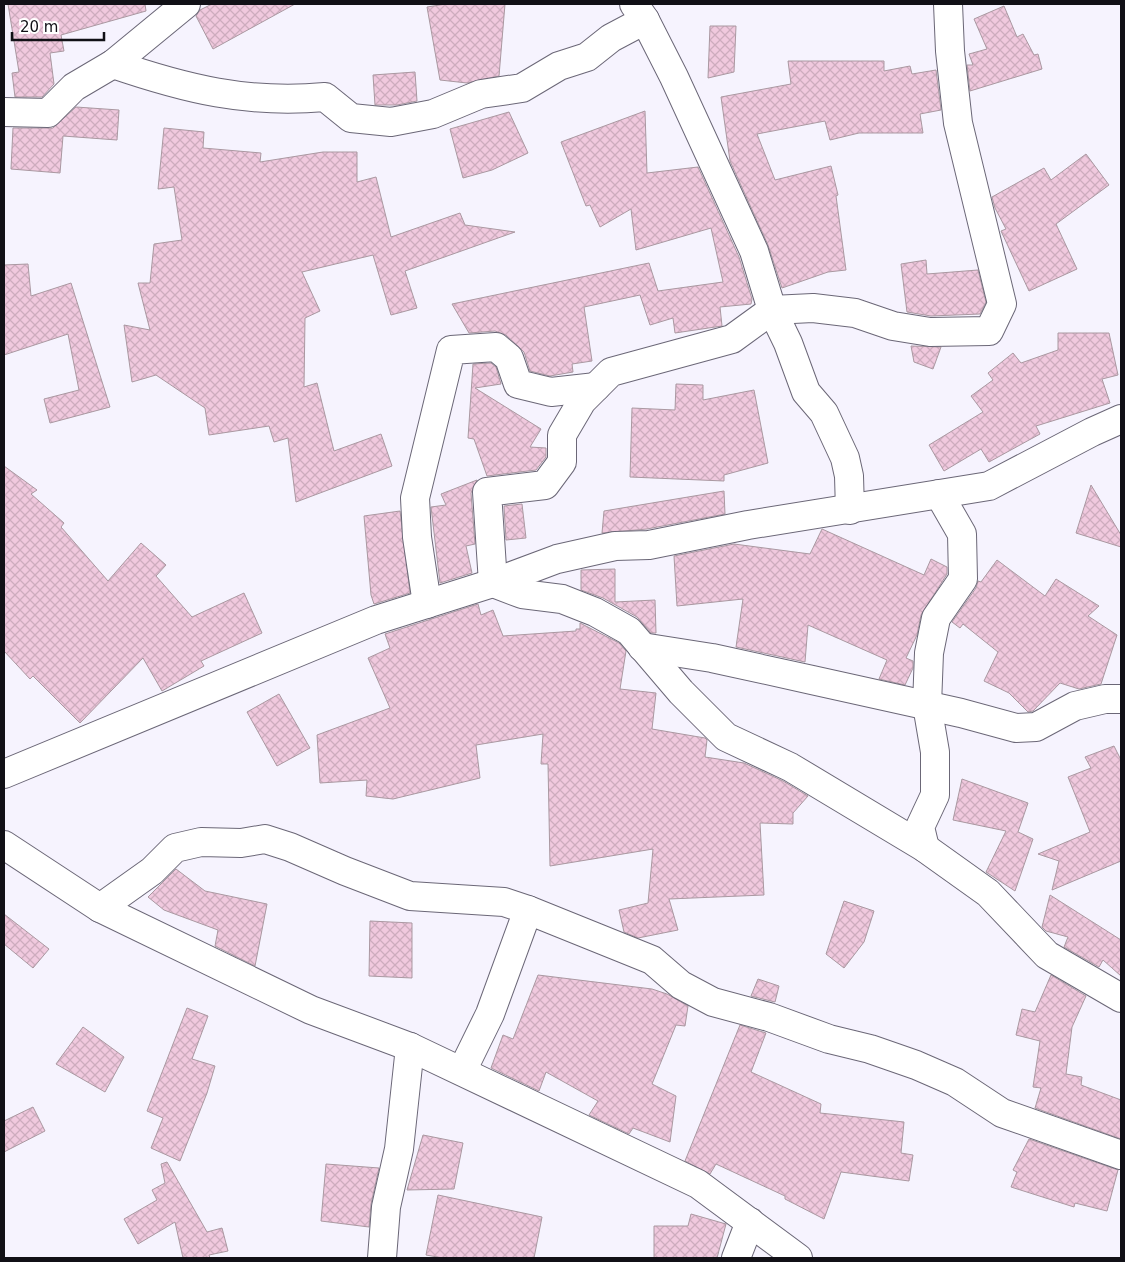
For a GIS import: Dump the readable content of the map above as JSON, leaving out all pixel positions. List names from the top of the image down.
{
  "scale_bar": "20 m"
}
